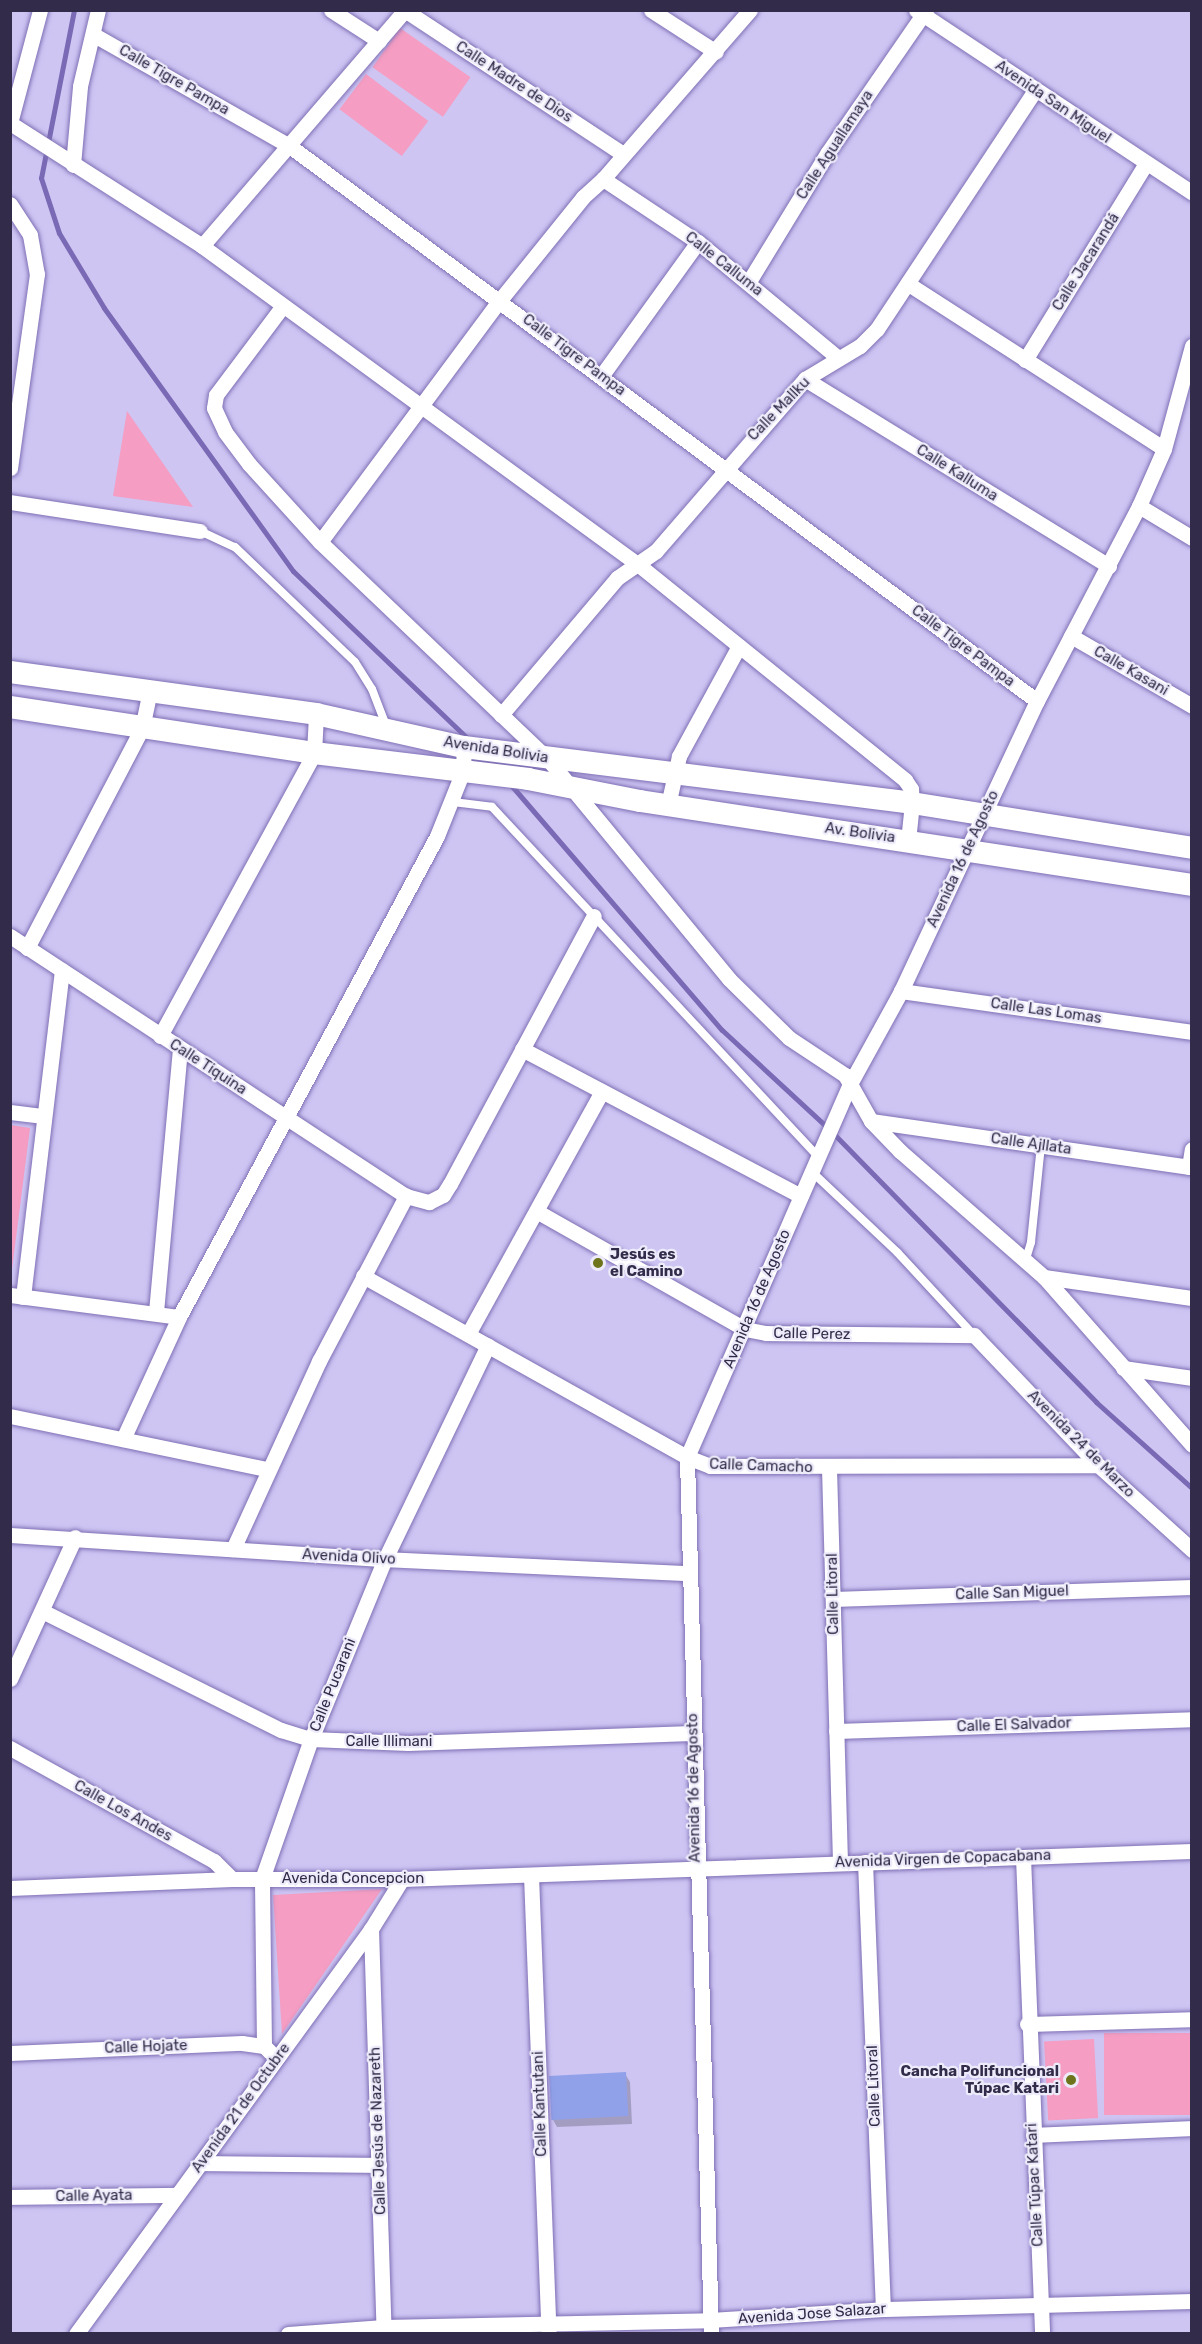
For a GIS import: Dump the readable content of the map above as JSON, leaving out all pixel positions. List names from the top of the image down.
{
  "streets": {
    "street": [
      "Calle Tigre Pampa",
      "Calle Madre de Dios",
      "Avenida San Miguel",
      "Calle Aguallamaya",
      "Calle Jacarandá",
      "Calle Calluma",
      "Calle Mallku",
      "Calle Kalluma",
      "Calle Kasani",
      "Avenida Bolivia",
      "Av. Bolivia",
      "Avenida 16 de Agosto",
      "Calle Las Lomas",
      "Calle Tiquina",
      "Calle Ajllata",
      "Calle Perez",
      "Avenida 24 de Marzo",
      "Calle Camacho",
      "Avenida Olivo",
      "Calle San Miguel",
      "Calle Litoral",
      "Calle Pucarani",
      "Calle El Salvador",
      "Calle Illimani",
      "Calle Los Andes",
      "Avenida Virgen de Copacabana",
      "Avenida Concepcion",
      "Calle Hojate",
      "Calle Kantutani",
      "Avenida 21 de Octubre",
      "Calle Jesús de Nazareth",
      "Calle Túpac Katari",
      "Calle Ayata",
      "Avenida Jose Salazar"
    ]
  },
  "crossings": [
    ["Calle Tigre Pampa", "Calle Mallku"],
    ["Calle Tigre Pampa", "Avenida 16 de Agosto"],
    ["Avenida San Miguel", "Calle Aguallamaya"],
    ["Avenida San Miguel", "Calle Jacarandá"],
    ["Avenida San Miguel", "Calle Mallku"],
    ["Calle Aguallamaya", "Calle Calluma"],
    ["Calle Calluma", "Calle Mallku"],
    ["Calle Mallku", "Calle Kalluma"],
    ["Calle Kalluma", "Avenida 16 de Agosto"],
    ["Calle Kasani", "Avenida 16 de Agosto"],
    ["Avenida Bolivia", "Avenida 16 de Agosto"],
    ["Av. Bolivia", "Avenida 16 de Agosto"],
    ["Avenida 16 de Agosto", "Calle Las Lomas"],
    ["Avenida 16 de Agosto", "Calle Perez"],
    ["Avenida 16 de Agosto", "Calle Camacho"],
    ["Avenida 16 de Agosto", "Avenida Olivo"],
    ["Avenida 16 de Agosto", "Calle Illimani"],
    ["Avenida 16 de Agosto", "Avenida Virgen de Copacabana"],
    ["Avenida 16 de Agosto", "Avenida Concepcion"],
    ["Avenida 16 de Agosto", "Avenida Jose Salazar"],
    ["Calle Perez", "Avenida 24 de Marzo"],
    ["Avenida 24 de Marzo", "Calle Camacho"],
    ["Calle Camacho", "Calle Litoral"],
    ["Calle Camacho", "Calle Pucarani"],
    ["Avenida Olivo", "Calle Pucarani"],
    ["Calle San Miguel", "Calle Litoral"],
    ["Calle Litoral", "Calle El Salvador"],
    ["Calle Litoral", "Avenida Virgen de Copacabana"],
    ["Calle Litoral", "Avenida Jose Salazar"],
    ["Calle Pucarani", "Calle Illimani"],
    ["Calle Pucarani", "Avenida Concepcion"],
    ["Calle Pucarani", "Calle Hojate"],
    ["Calle Los Andes", "Avenida Concepcion"],
    ["Avenida Virgen de Copacabana", "Avenida Concepcion"],
    ["Avenida Virgen de Copacabana", "Calle Túpac Katari"],
    ["Avenida Concepcion", "Calle Kantutani"],
    ["Avenida Concepcion", "Avenida 21 de Octubre"],
    ["Calle Kantutani", "Avenida Jose Salazar"],
    ["Avenida 21 de Octubre", "Calle Jesús de Nazareth"],
    ["Avenida 21 de Octubre", "Calle Ayata"],
    ["Calle Jesús de Nazareth", "Avenida Jose Salazar"],
    ["Calle Túpac Katari", "Avenida Jose Salazar"]
  ],
  "places": ["Jesús es el Camino", "Cancha Polifuncional Túpac Katari"]
}
